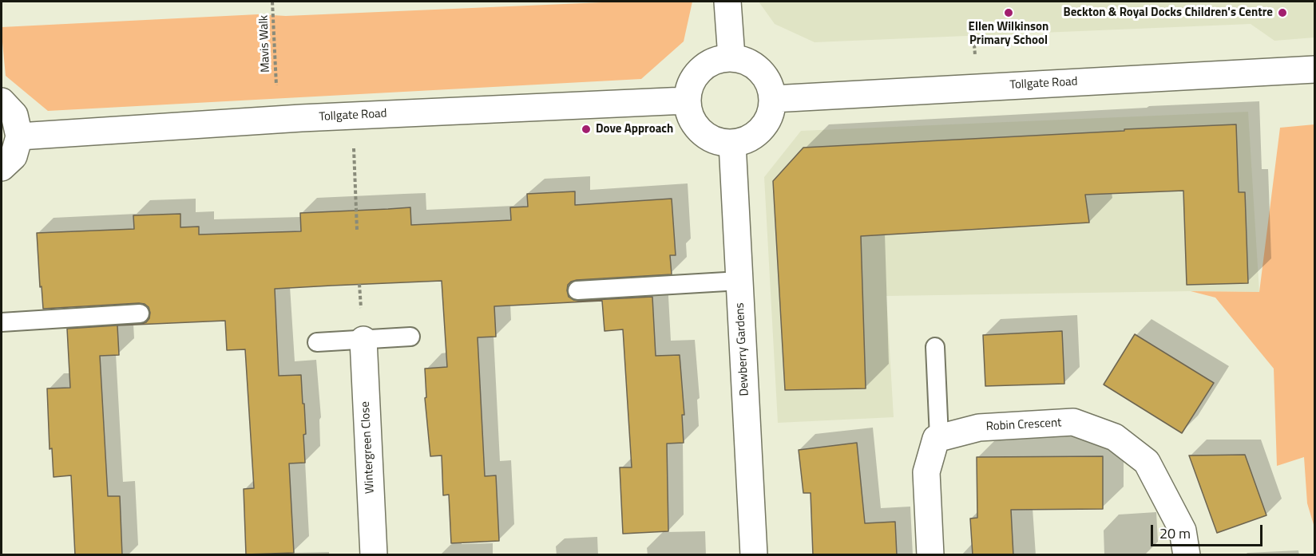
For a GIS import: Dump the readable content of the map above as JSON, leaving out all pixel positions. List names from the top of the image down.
{
  "streets": {
    "street": [
      "Tollgate Road",
      "Dewberry Gardens",
      "Robin Crescent",
      "Wintergreen Close"
    ],
    "path": ["Mavis Walk"]
  },
  "crossings": [
    ["Tollgate Road", "Dewberry Gardens"]
  ],
  "places": ["Ellen Wilkinson Primary School", "Beckton & Royal Docks Children's Centre", "Dove Approach"],
  "scale_bar": "20 m"
}
